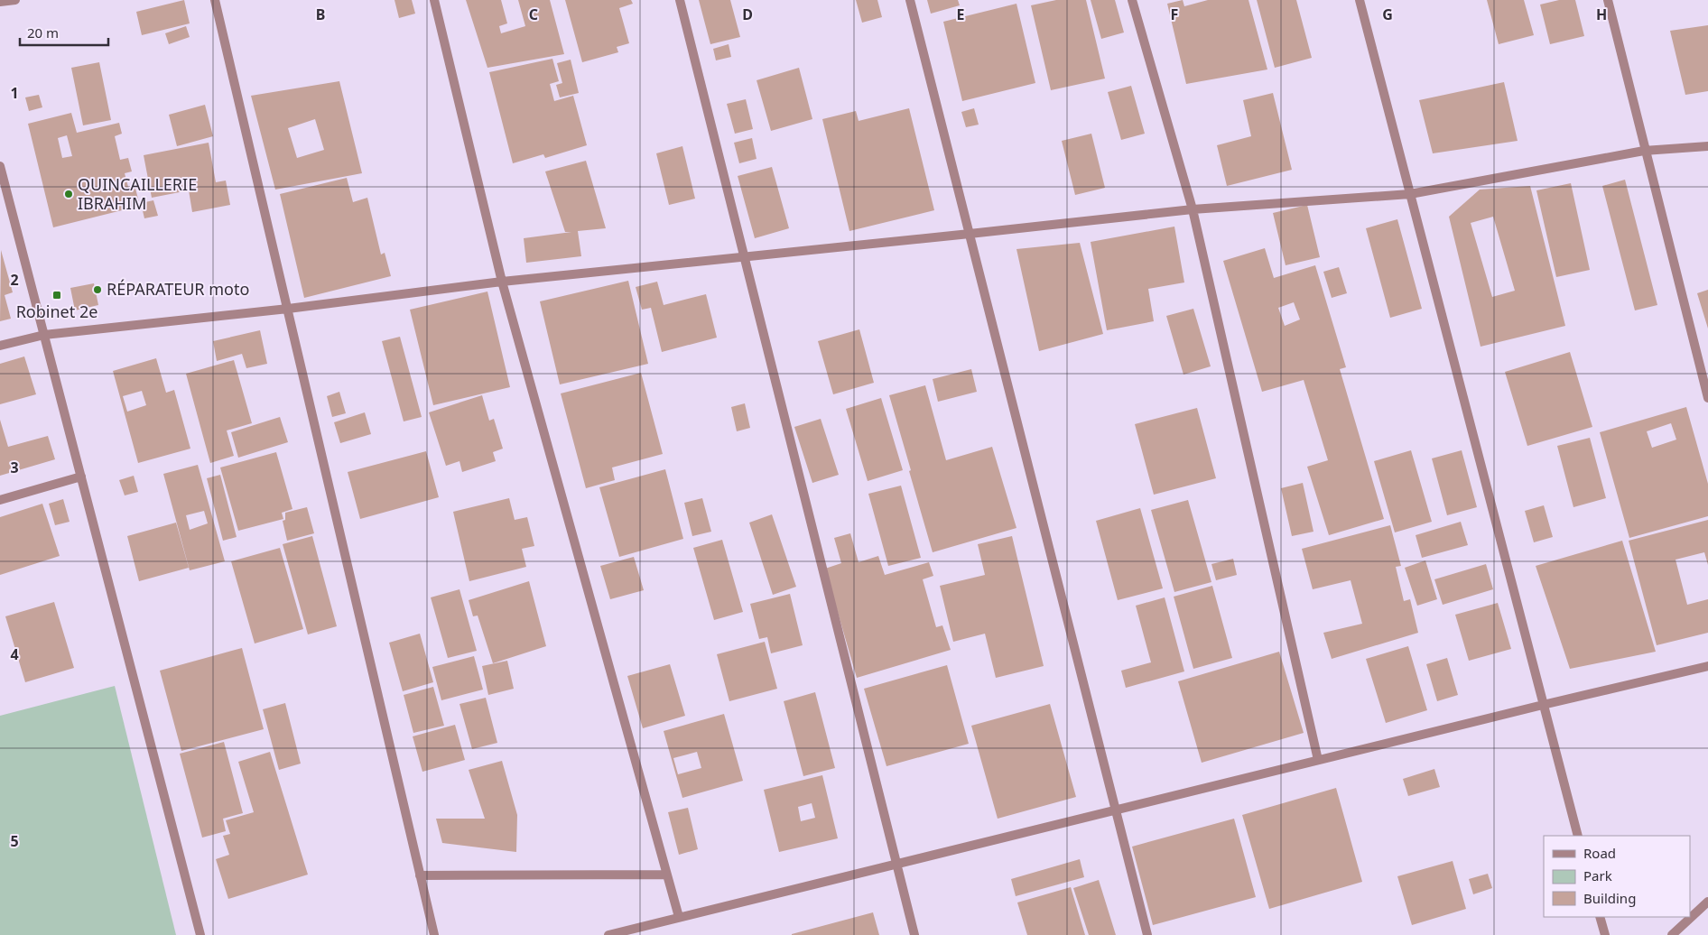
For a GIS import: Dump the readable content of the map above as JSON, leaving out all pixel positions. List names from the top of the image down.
{
  "places": {
    "other": ["QUINCAILLERIE IBRAHIM", "RÉPARATEUR moto"],
    "transit": ["Robinet 2e"]
  },
  "legend": ["Road", "Park", "Building"],
  "scale_bar": "20 m",
  "grid": {
    "columns": [
      "B",
      "C",
      "D",
      "E",
      "F",
      "G",
      "H"
    ],
    "rows": [
      "1",
      "2",
      "3",
      "4",
      "5"
    ]
  }
}
